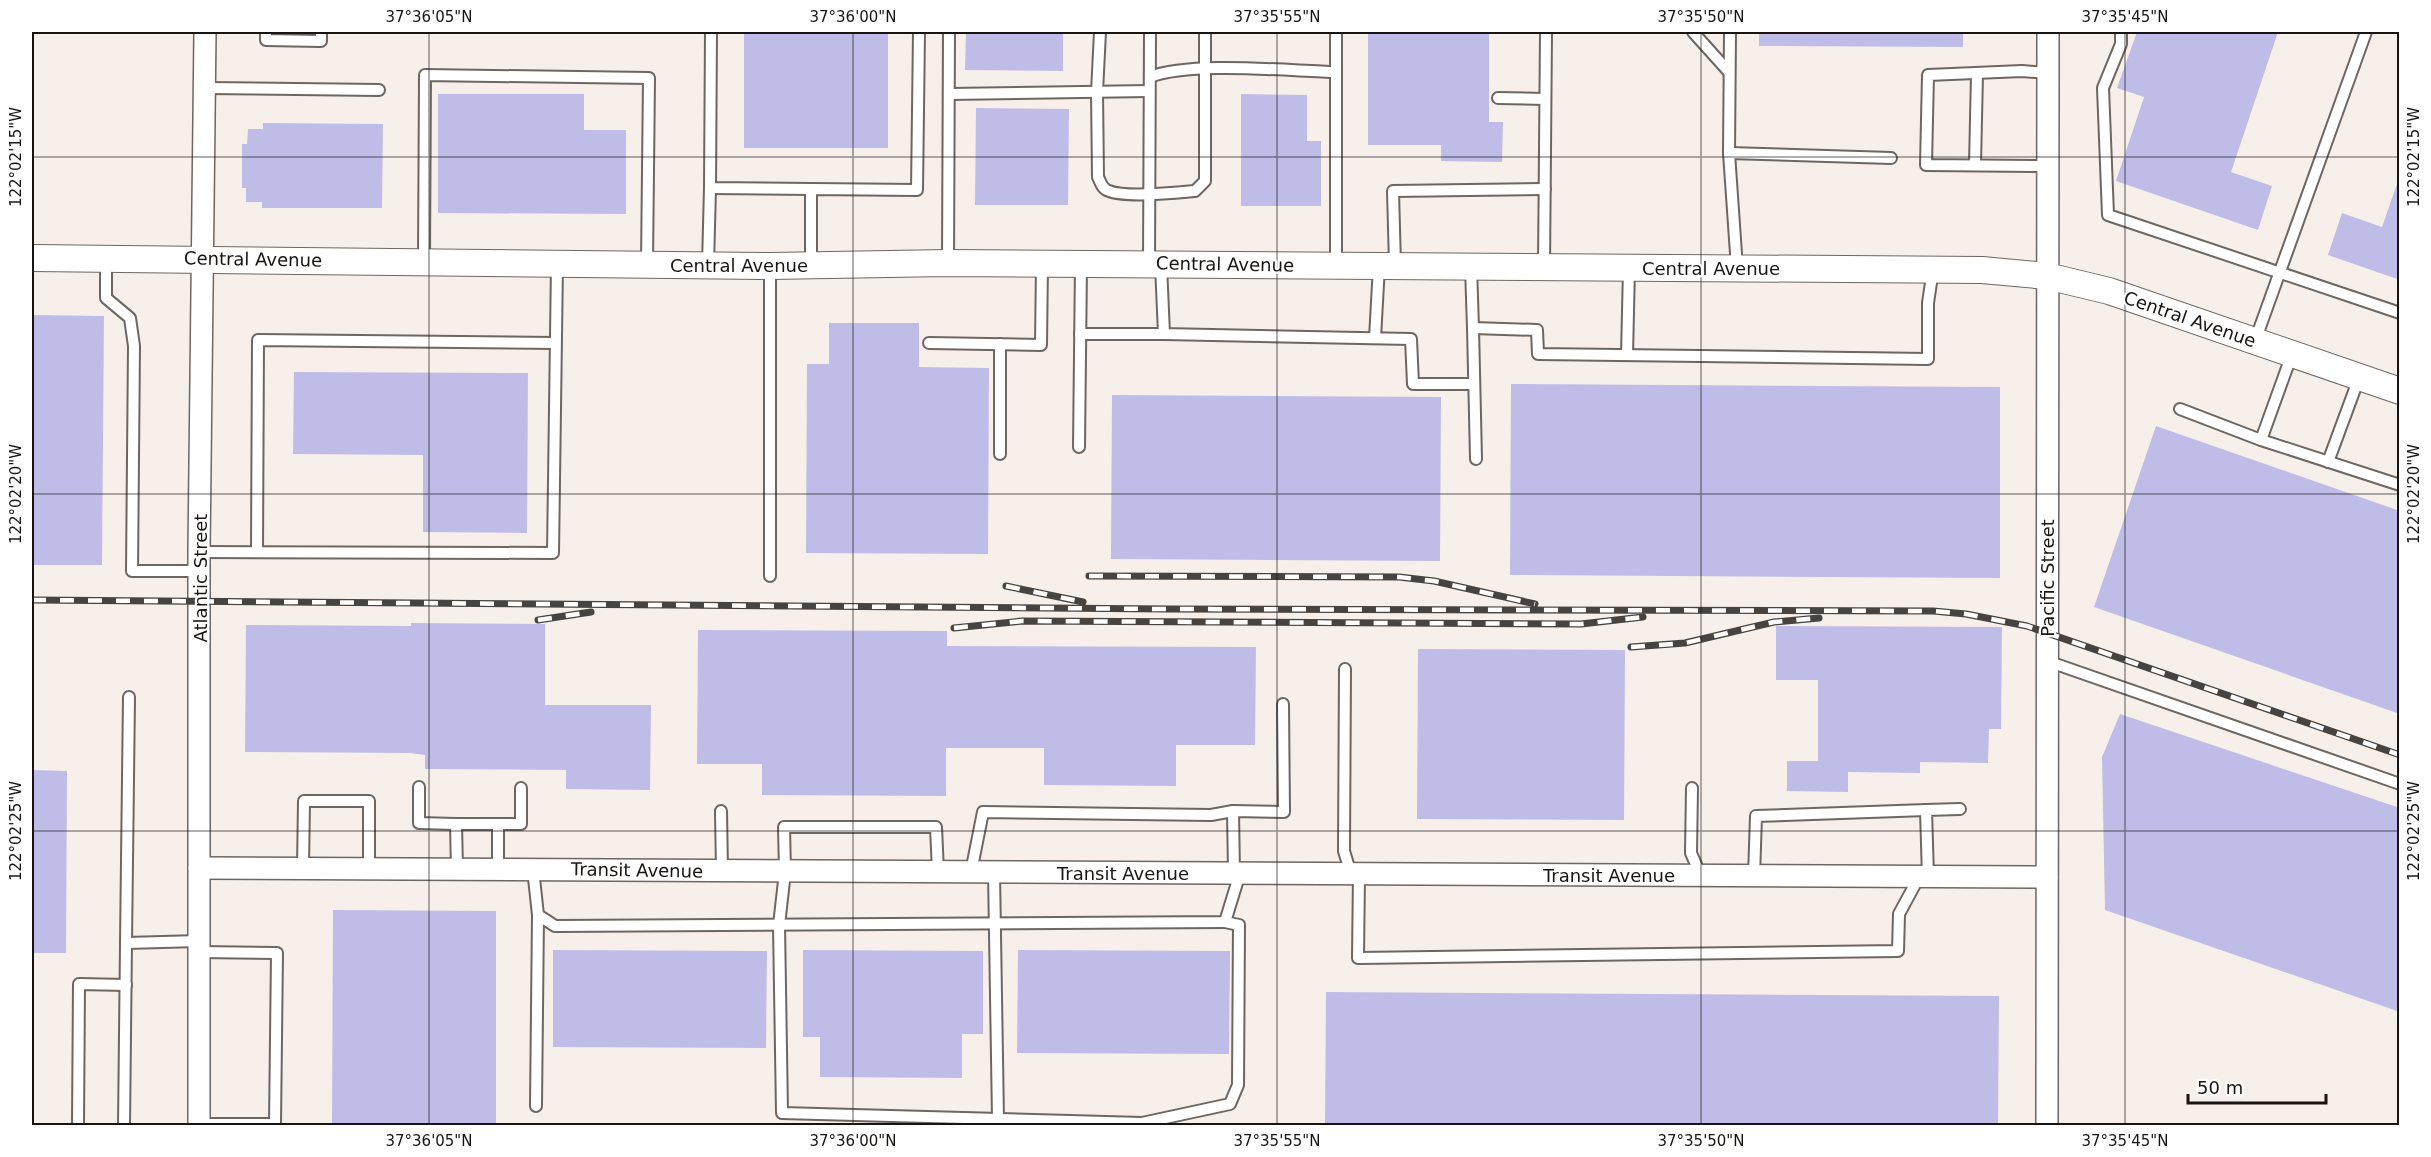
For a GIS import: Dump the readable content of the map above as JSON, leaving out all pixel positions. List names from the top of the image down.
{
  "streets": {
    "street": [
      "Central Avenue",
      "Atlantic Street",
      "Pacific Street",
      "Transit Avenue"
    ]
  },
  "crossings": [
    ["Central Avenue", "Atlantic Street"],
    ["Central Avenue", "Pacific Street"],
    ["Atlantic Street", "Transit Avenue"],
    ["Pacific Street", "Transit Avenue"]
  ],
  "scale_bar": "50 m",
  "coordinates": [
    "37°36'05\"N",
    "37°36'00\"N",
    "37°35'55\"N",
    "37°35'50\"N",
    "37°35'45\"N",
    "122°02'15\"W",
    "122°02'20\"W",
    "122°02'25\"W"
  ]
}
